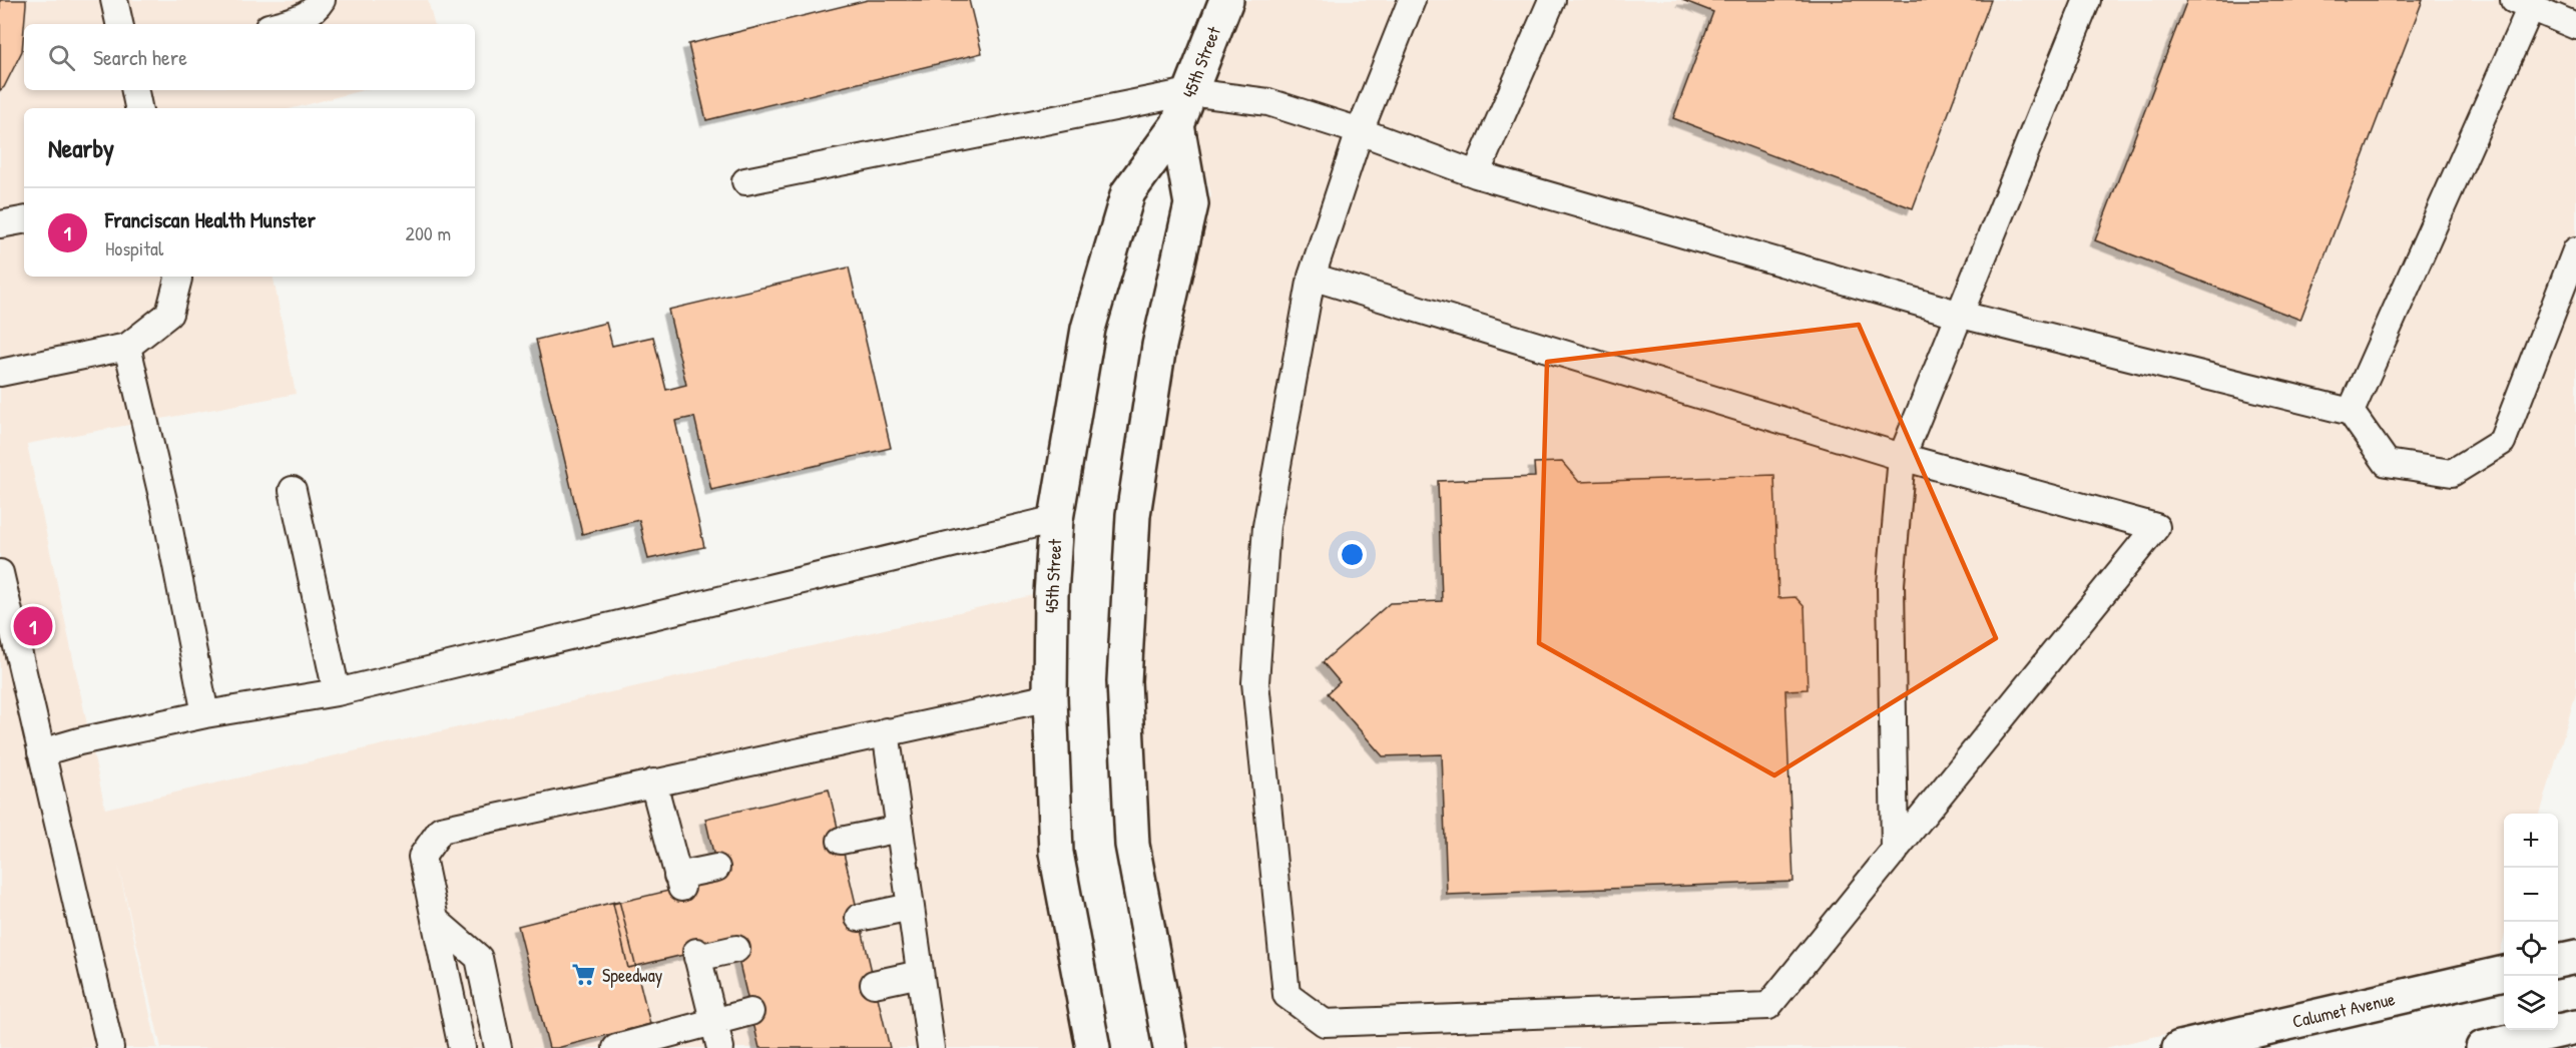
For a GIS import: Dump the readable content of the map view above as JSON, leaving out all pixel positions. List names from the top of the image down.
{
  "streets": {
    "main road": ["45th Street", "Calumet Avenue"]
  },
  "places": {
    "supermarket": ["Speedway"]
  },
  "page": {
    "search": "Search here",
    "heading": "Nearby",
    "list": [
      {
        "mark": "1",
        "name": "Franciscan Health Munster",
        "note": "Hospital",
        "value": "200 m"
      }
    ],
    "pins": "1",
    "map_buttons": ["+", "−"]
  }
}
